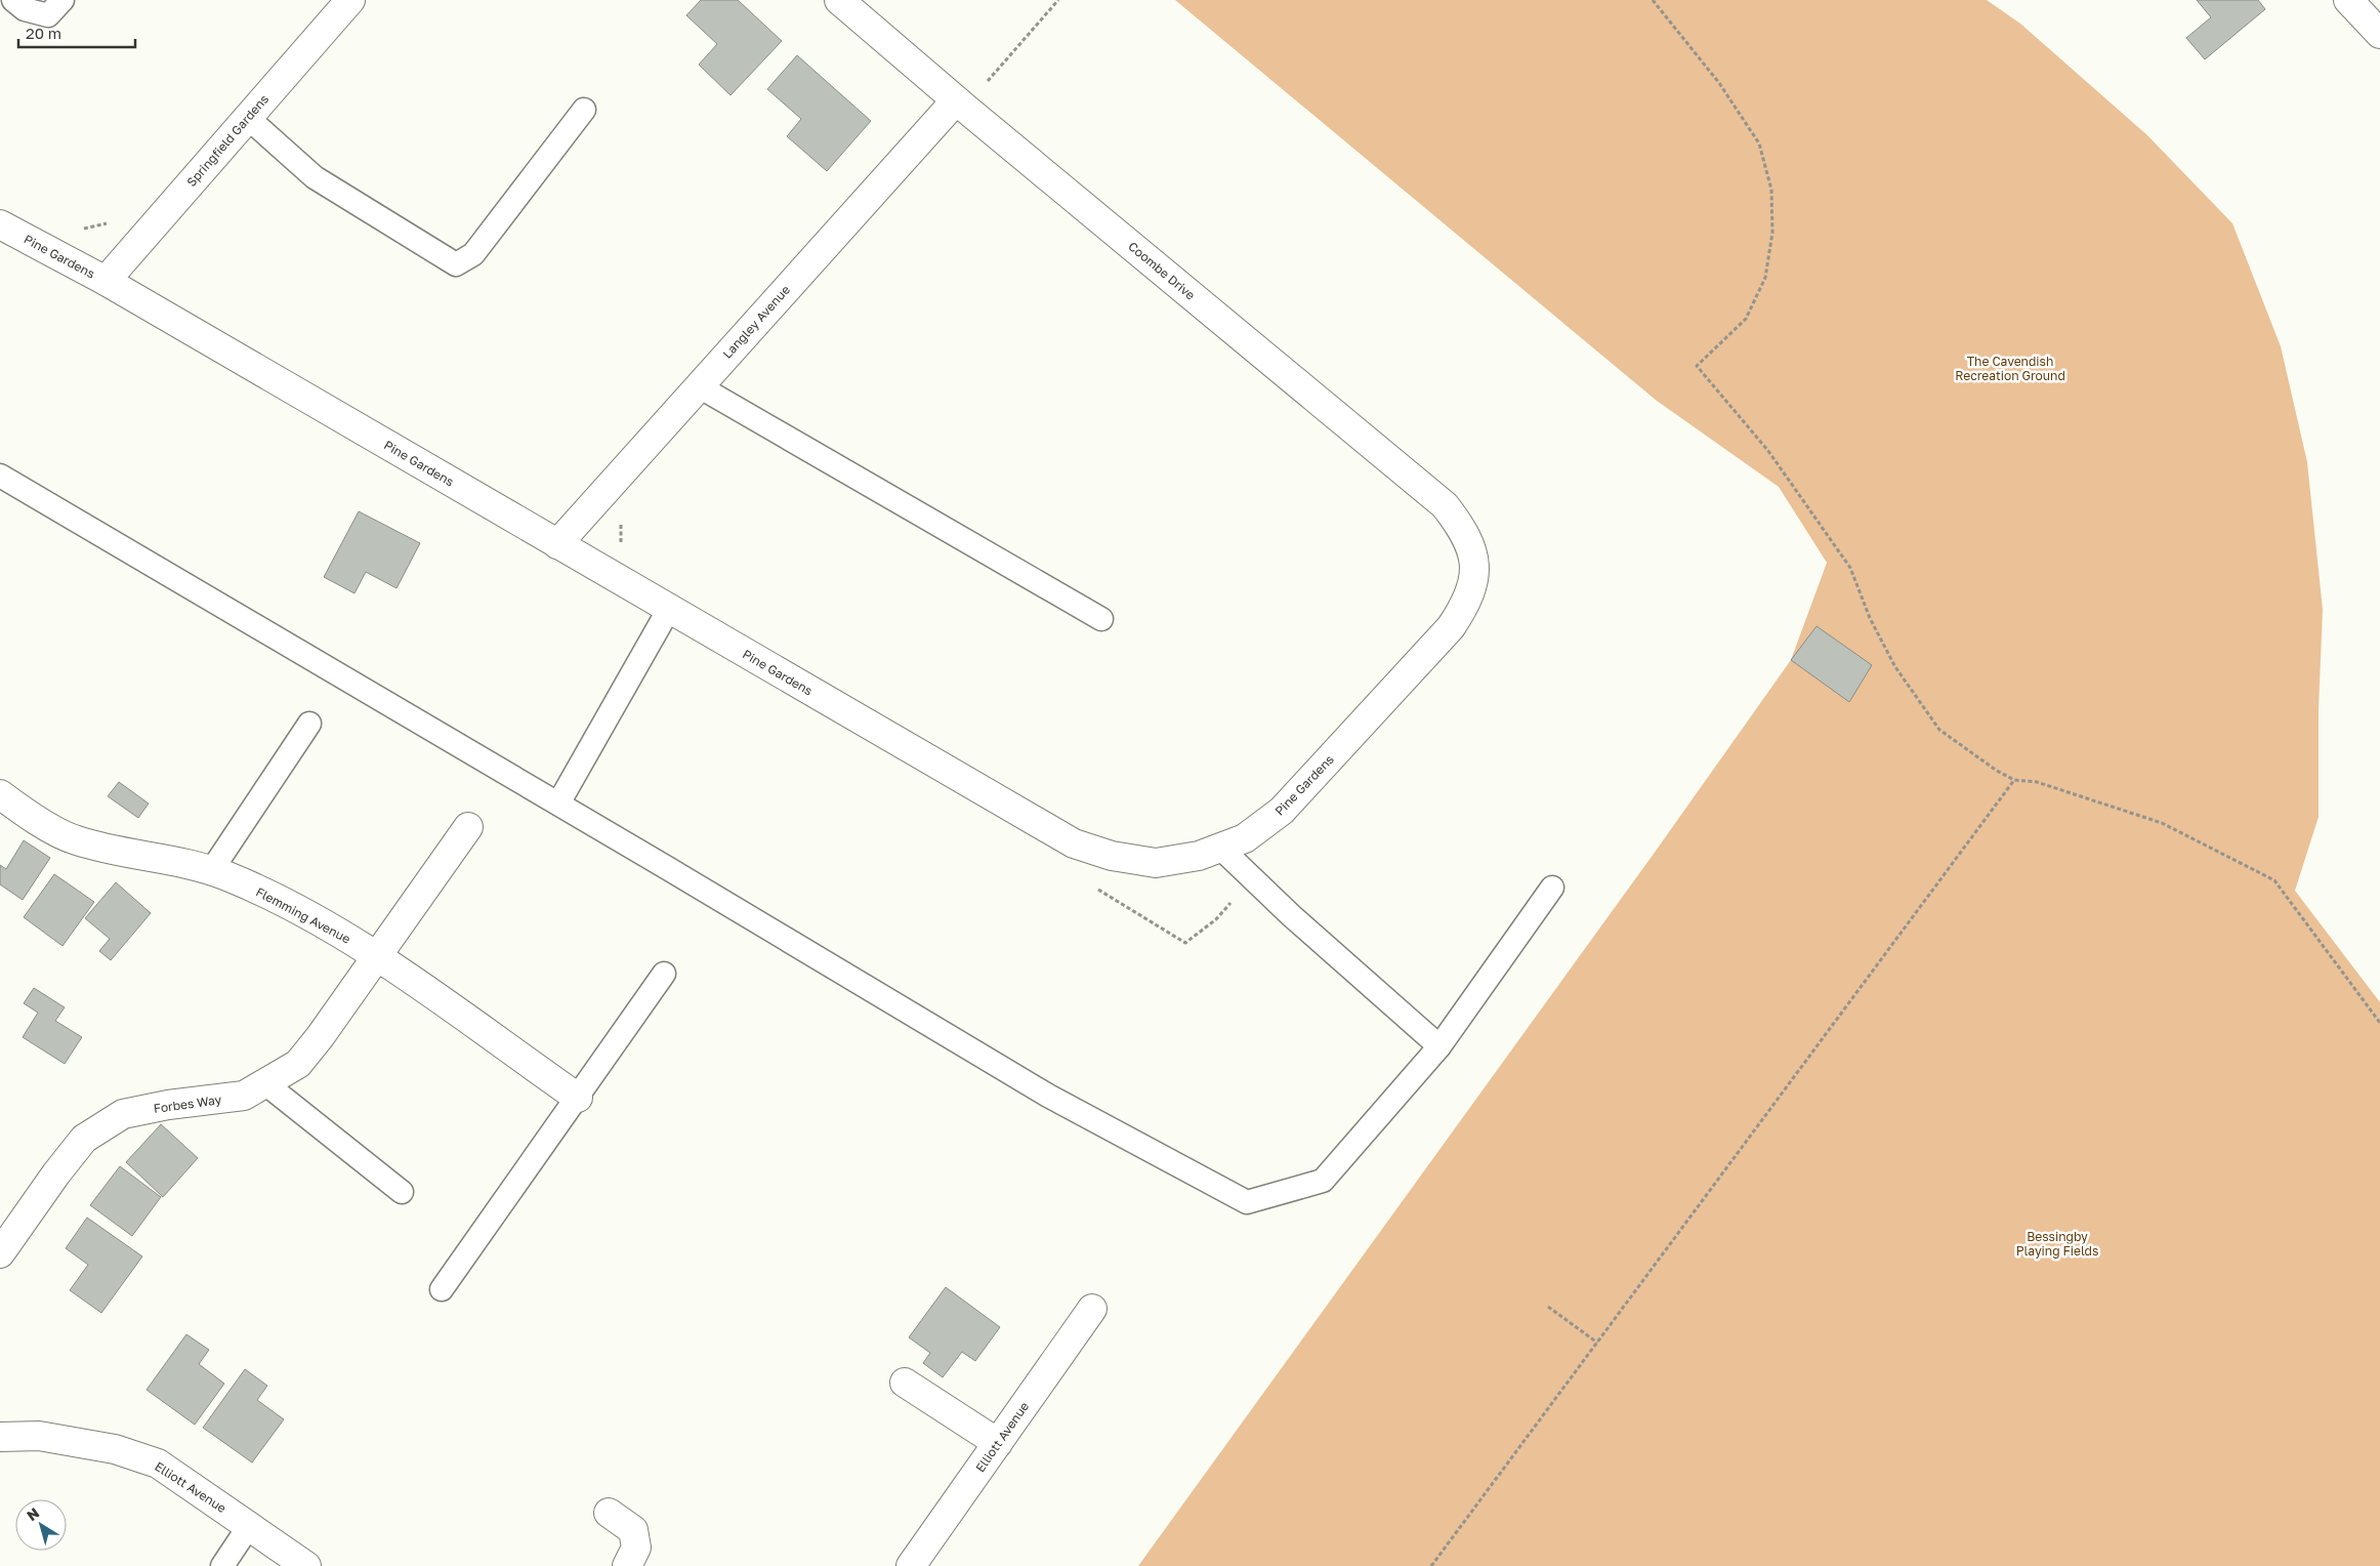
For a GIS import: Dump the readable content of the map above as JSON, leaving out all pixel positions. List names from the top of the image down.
{
  "streets": {
    "street": [
      "Springfield Gardens",
      "Pine Gardens",
      "Coombe Drive",
      "Langley Avenue",
      "Flemming Avenue",
      "Forbes Way",
      "Elliott Avenue"
    ]
  },
  "crossings": [
    ["Springfield Gardens", "Pine Gardens"],
    ["Pine Gardens", "Coombe Drive"],
    ["Pine Gardens", "Langley Avenue"],
    ["Coombe Drive", "Langley Avenue"],
    ["Flemming Avenue", "Forbes Way"]
  ],
  "parks": ["The Cavendish Recreation Ground", "Bessingby Playing Fields"],
  "scale_bar": "20 m",
  "north": "top left"
}
